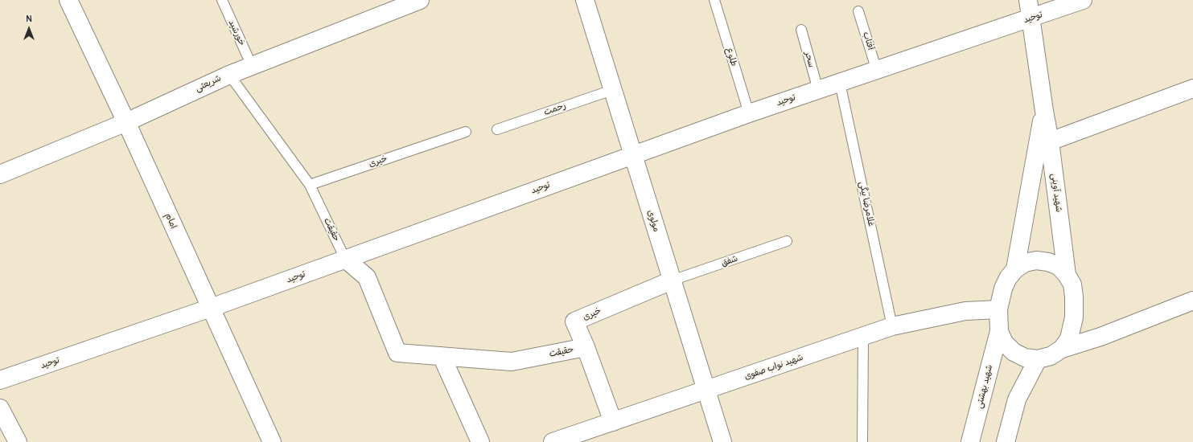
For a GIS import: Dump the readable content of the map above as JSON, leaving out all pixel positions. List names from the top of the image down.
{
  "streets": {
    "main road": [
      "توحید",
      "شریعتی",
      "خیری",
      "شهید آوینی",
      "امام",
      "مولوی",
      "حقیقت",
      "شهید نواب صفوی",
      "شهید بهشتی"
    ],
    "lane": [
      "خورشید",
      "آفتاب",
      "طلوع",
      "سحر",
      "رحمت",
      "غلامرضا بیگی",
      "شفق"
    ]
  },
  "crossings": [
    ["توحید", "آفتاب"],
    ["توحید", "طلوع"],
    ["توحید", "سحر"],
    ["توحید", "شهید آوینی"],
    ["توحید", "غلامرضا بیگی"],
    ["توحید", "امام"],
    ["توحید", "مولوی"],
    ["توحید", "حقیقت"],
    ["خورشید", "شریعتی"],
    ["شریعتی", "امام"],
    ["شریعتی", "حقیقت"],
    ["رحمت", "مولوی"],
    ["خیری", "مولوی"],
    ["خیری", "حقیقت"],
    ["خیری", "شفق"],
    ["خیری", "شهید نواب صفوی"],
    ["شهید آوینی", "شهید نواب صفوی"],
    ["شهید آوینی", "شهید بهشتی"],
    ["غلامرضا بیگی", "شهید نواب صفوی"],
    ["مولوی", "شفق"],
    ["مولوی", "شهید نواب صفوی"],
    ["شهید نواب صفوی", "شهید بهشتی"]
  ],
  "north": "top"
}
